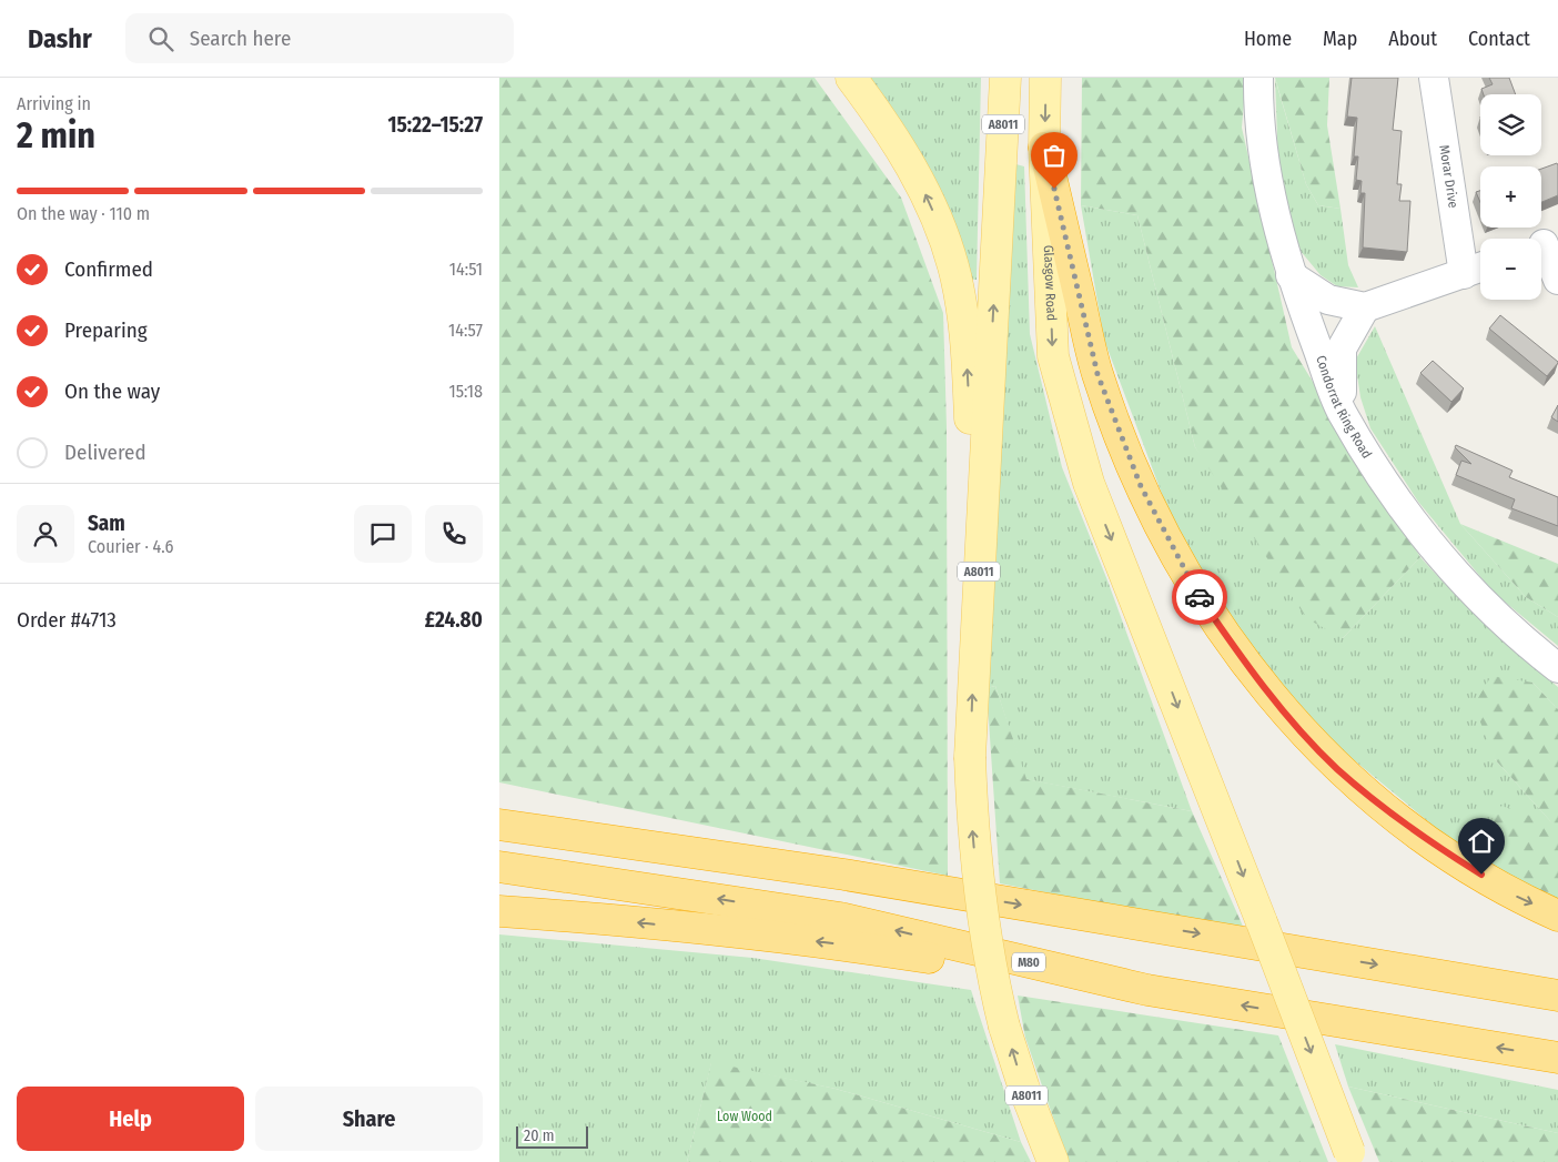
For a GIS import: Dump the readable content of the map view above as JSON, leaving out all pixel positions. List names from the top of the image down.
{
  "streets": {
    "highway": ["M80"],
    "main road": ["A8011", "Glasgow Road"],
    "street": ["Morar Drive", "Condorrat Ring Road"]
  },
  "parks": ["Low Wood"],
  "scale_bar": "20 m",
  "page": {
    "header": "Dashr",
    "search": "Search here",
    "nav": [
      "Home",
      "Map",
      "About",
      "Contact"
    ],
    "heading": ["2 min", "Arriving in", "15:22–15:27"],
    "panel": [
      "Sam",
      "Courier · 4.6",
      "Order #4713",
      "£24.80"
    ],
    "map_buttons": ["+", "−"],
    "bar": "On the way · 110 m",
    "list": [
      ["Confirmed", "14:51"],
      ["Preparing", "14:57"],
      ["On the way", "15:18"],
      "Delivered"
    ],
    "buttons": ["Help", "Share"],
    "scale": "20 m"
  }
}
